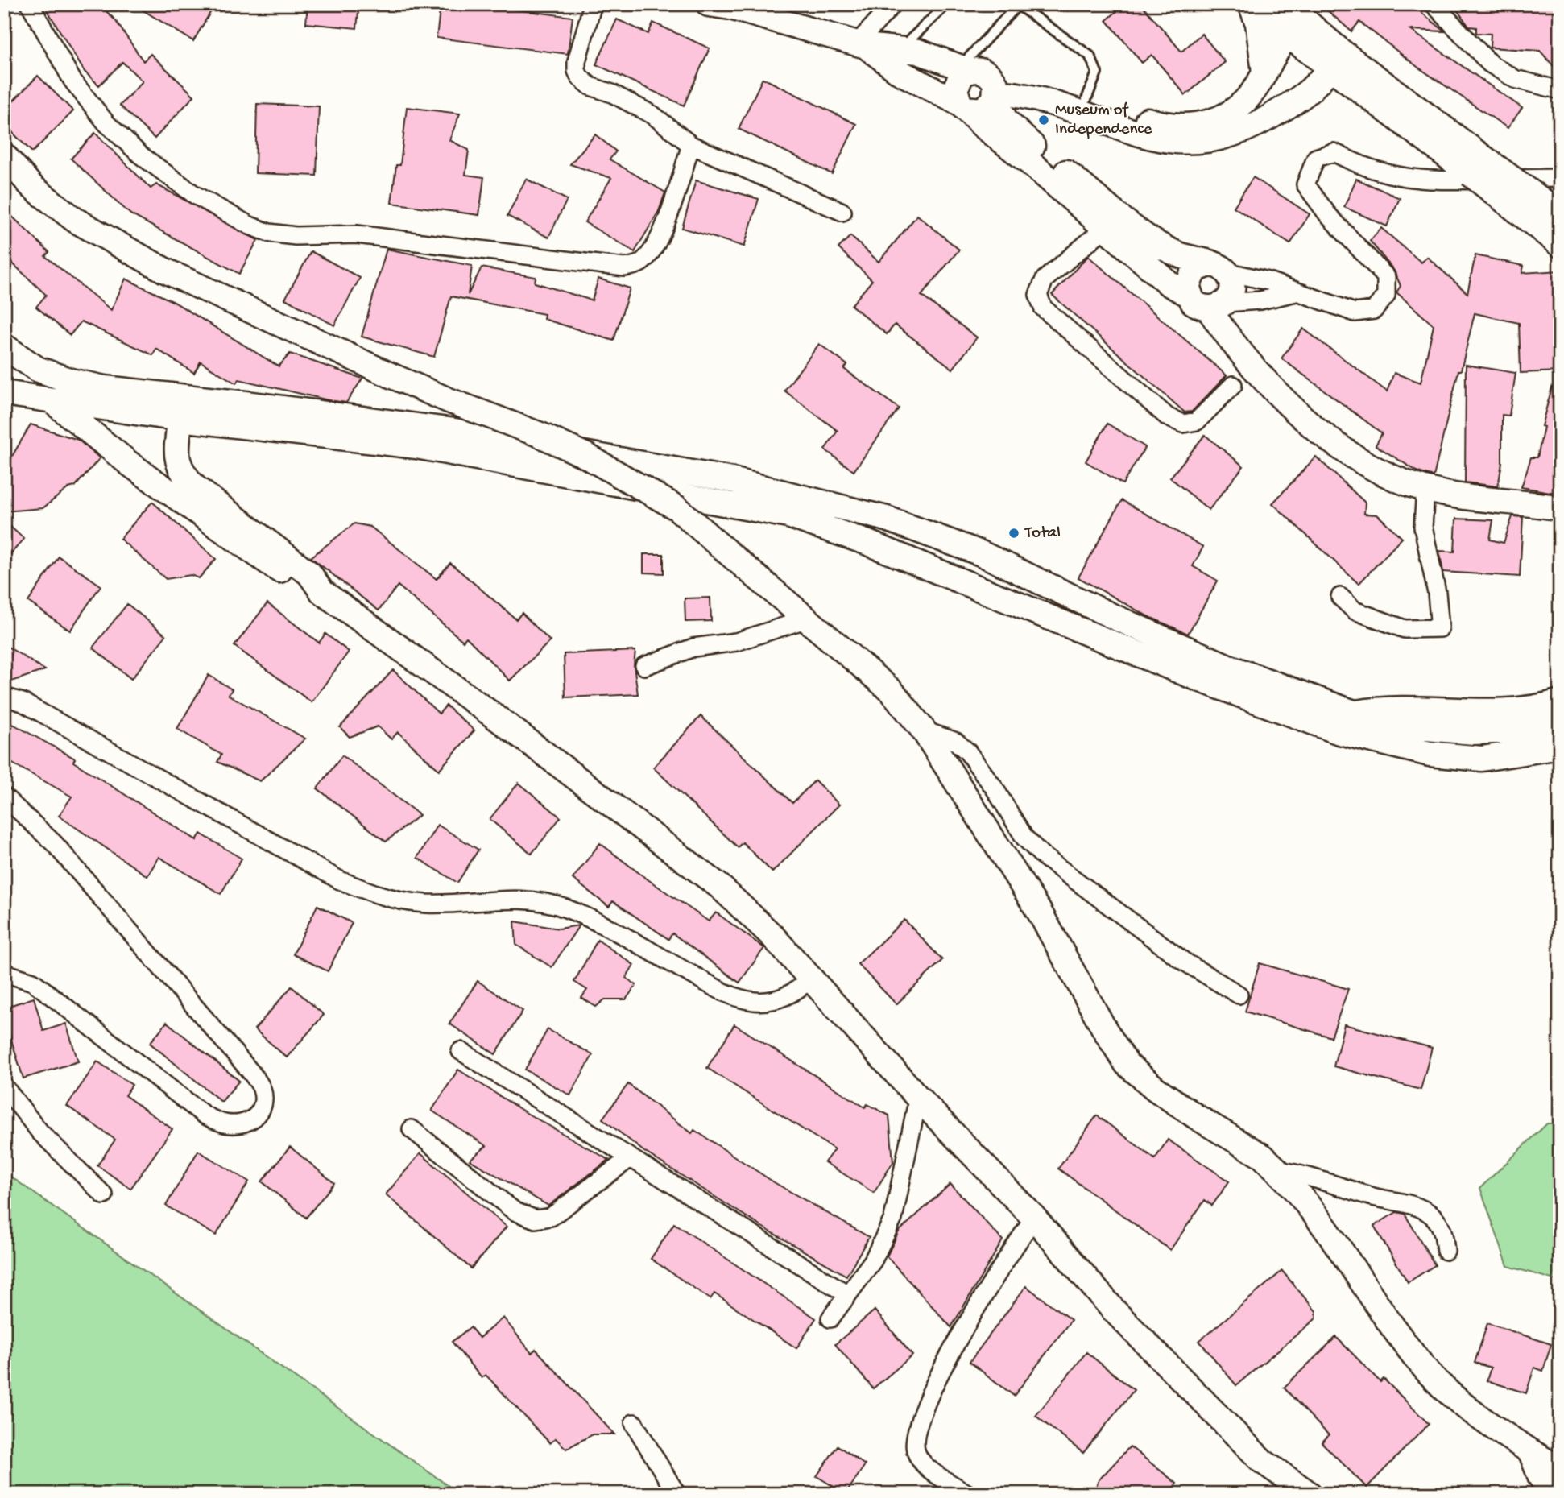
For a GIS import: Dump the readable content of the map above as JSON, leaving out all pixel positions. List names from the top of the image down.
{
  "places": ["Museum of Independence", "Total"]
}
